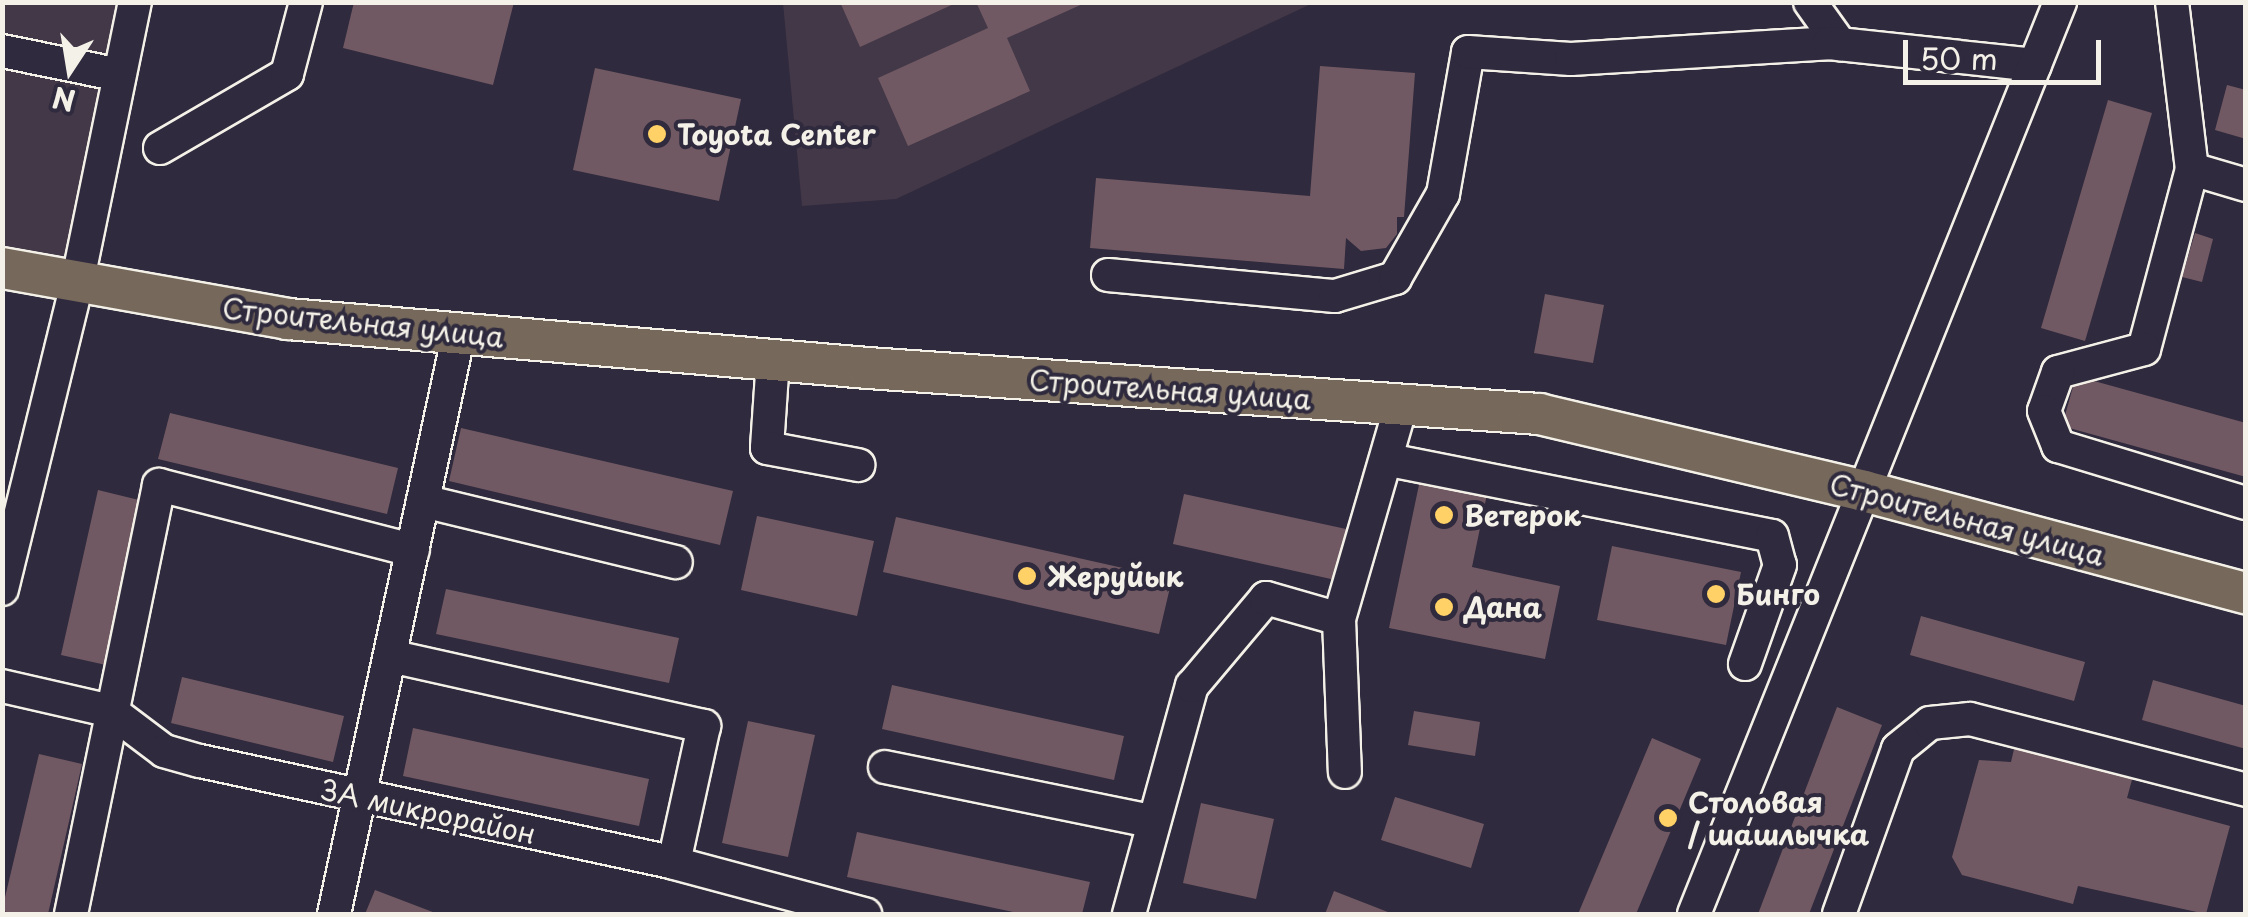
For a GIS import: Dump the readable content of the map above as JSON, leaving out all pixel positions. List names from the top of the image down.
{
  "streets": {
    "main road": ["Строительная улица"],
    "street": ["3А микрорайон"]
  },
  "places": [
    "Toyota Center",
    "Ветерок",
    "Жеруйык",
    "Бинго",
    "Дана",
    "Столовая / шашлычка"
  ],
  "scale_bar": "50 m",
  "north": "bottom"
}
